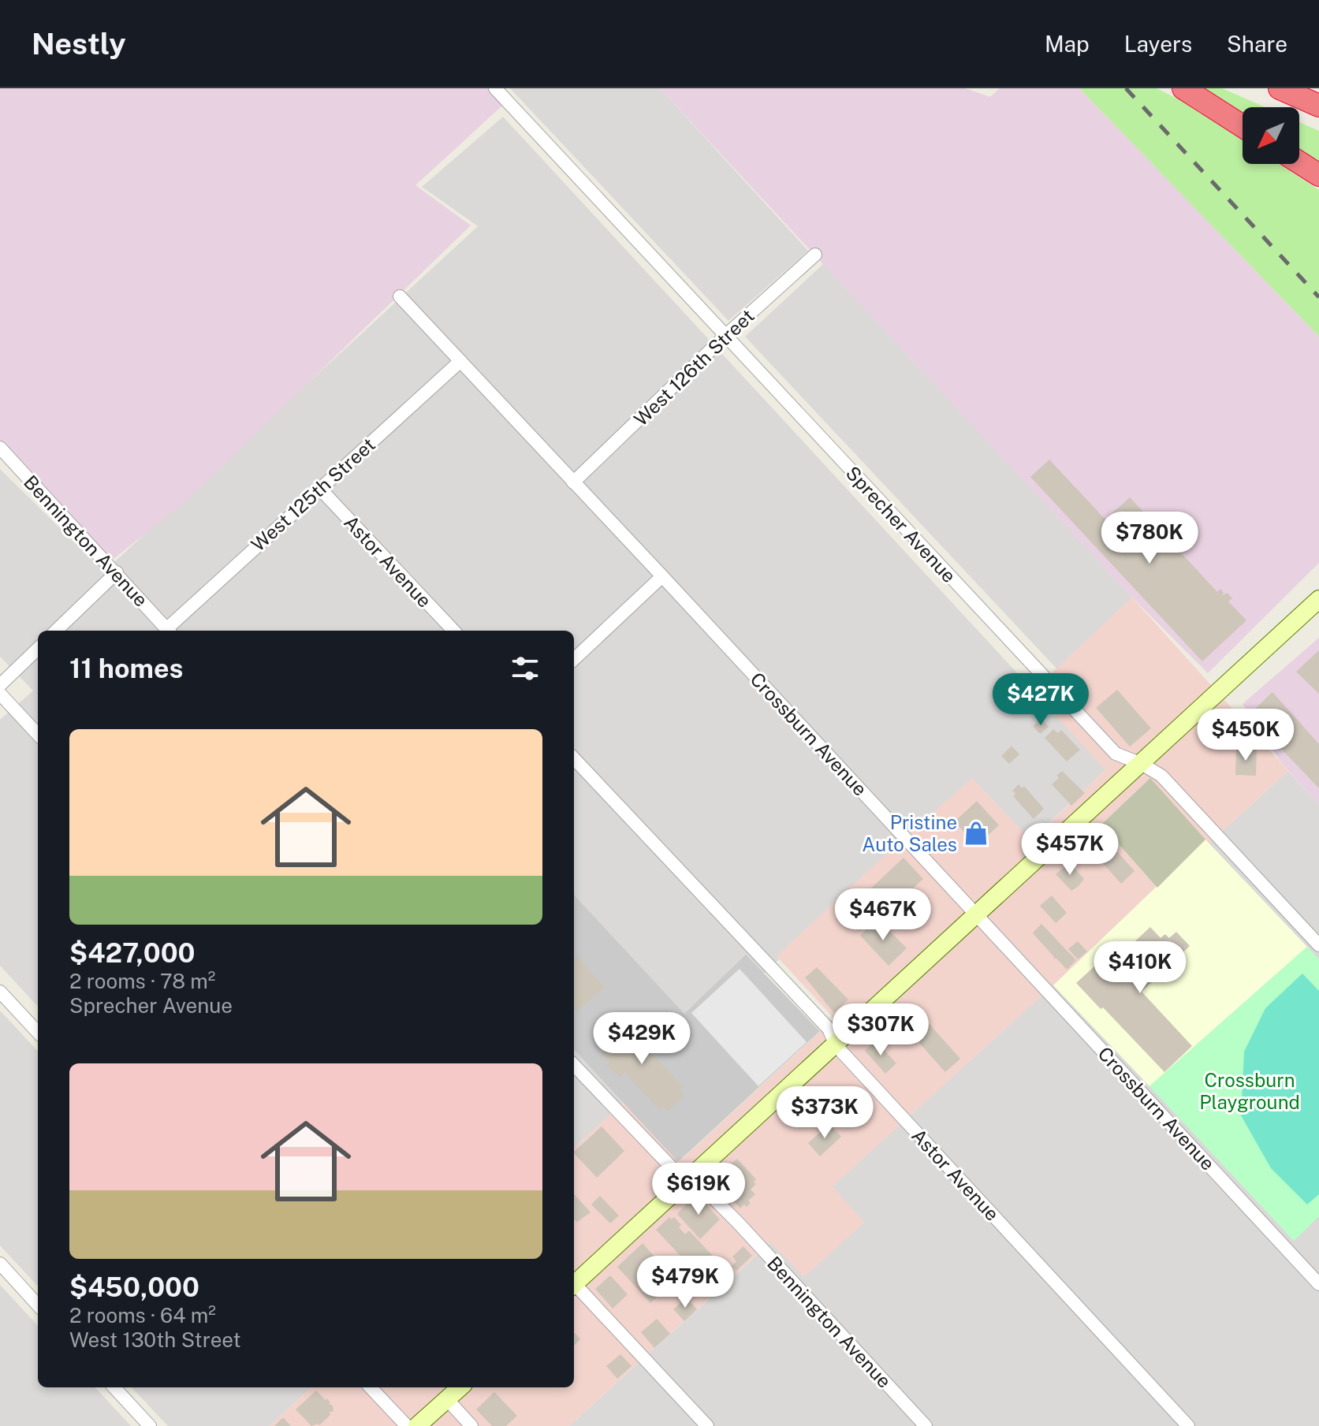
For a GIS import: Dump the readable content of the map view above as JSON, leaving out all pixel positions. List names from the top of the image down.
{
  "streets": {
    "street": [
      "West 126th Street",
      "West 125th Street",
      "Sprecher Avenue",
      "Bennington Avenue",
      "Astor Avenue",
      "Crossburn Avenue"
    ]
  },
  "crossings": [
    ["West 126th Street", "Sprecher Avenue"],
    ["West 126th Street", "Crossburn Avenue"],
    ["West 125th Street", "Astor Avenue"],
    ["West 125th Street", "Crossburn Avenue"]
  ],
  "parks": ["Crossburn Playground"],
  "places": {
    "shop": ["Pristine Auto Sales"]
  },
  "north": "bottom left",
  "page": {
    "header": "Nestly",
    "nav": ["Map", "Layers", "Share"],
    "price": [
      "$780K",
      "$427K",
      "$450K",
      "$457K",
      "$467K",
      "$410K",
      "$307K",
      "$429K",
      "$373K",
      "$619K",
      "$479K"
    ],
    "heading": "11 homes",
    "list": [
      {
        "name": "$427,000",
        "note": "2 rooms · 78 m² · Sprecher Avenue"
      },
      {
        "name": "$450,000",
        "note": "2 rooms · 64 m² · West 130th Street"
      }
    ]
  }
}
